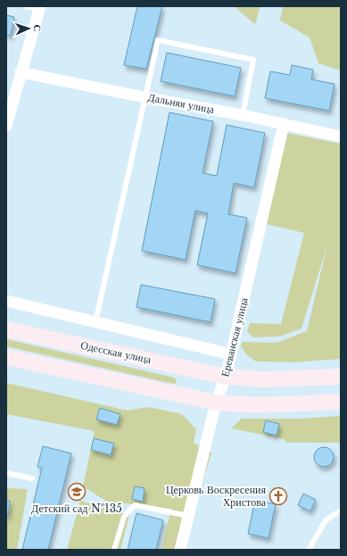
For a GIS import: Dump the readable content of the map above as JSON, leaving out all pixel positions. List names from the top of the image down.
{
  "streets": {
    "main road": ["Одесская улица"],
    "street": ["Дальняя улица", "Ереванская улица"]
  },
  "crossings": [
    ["Дальняя улица", "Ереванская улица"],
    ["Ереванская улица", "Одесская улица"]
  ],
  "places": {
    "school or university": ["Детский сад №135"],
    "church": ["Церковь Воскресения Христова"]
  },
  "north": "right"
}
